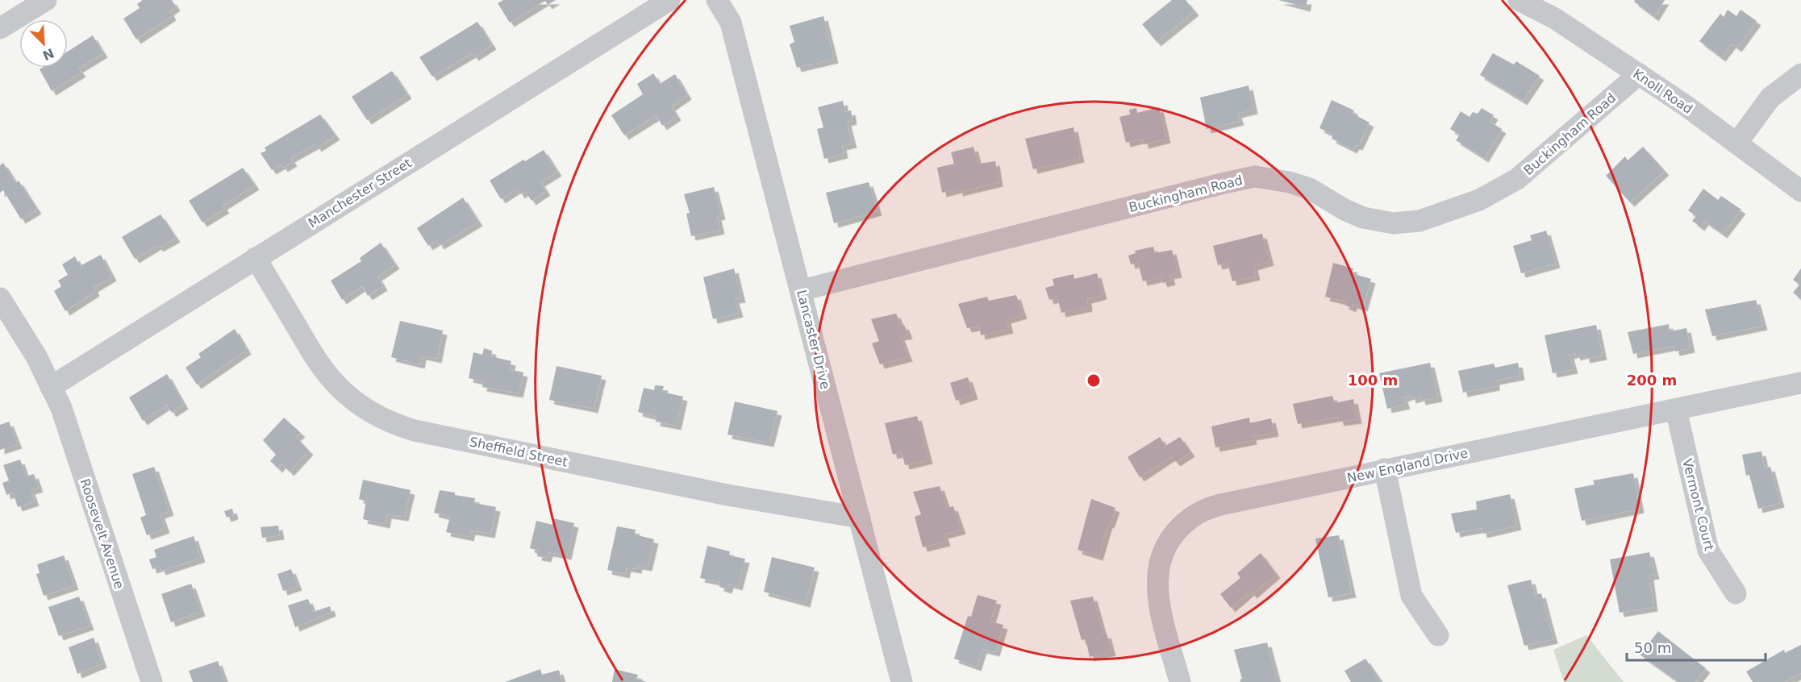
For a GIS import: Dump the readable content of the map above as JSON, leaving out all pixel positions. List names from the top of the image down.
{
  "streets": {
    "street": [
      "Knoll Road",
      "Buckingham Road",
      "Manchester Street",
      "Lancaster Drive",
      "Sheffield Street",
      "New England Drive",
      "Vermont Court",
      "Roosevelt Avenue"
    ]
  },
  "crossings": [
    ["Knoll Road", "Buckingham Road"],
    ["Buckingham Road", "Lancaster Drive"],
    ["Manchester Street", "Sheffield Street"],
    ["Manchester Street", "Roosevelt Avenue"],
    ["Lancaster Drive", "Sheffield Street"],
    ["New England Drive", "Vermont Court"]
  ],
  "scale_bar": "50 m",
  "north": "bottom right",
  "rings": ["100 m", "200 m"]
}
